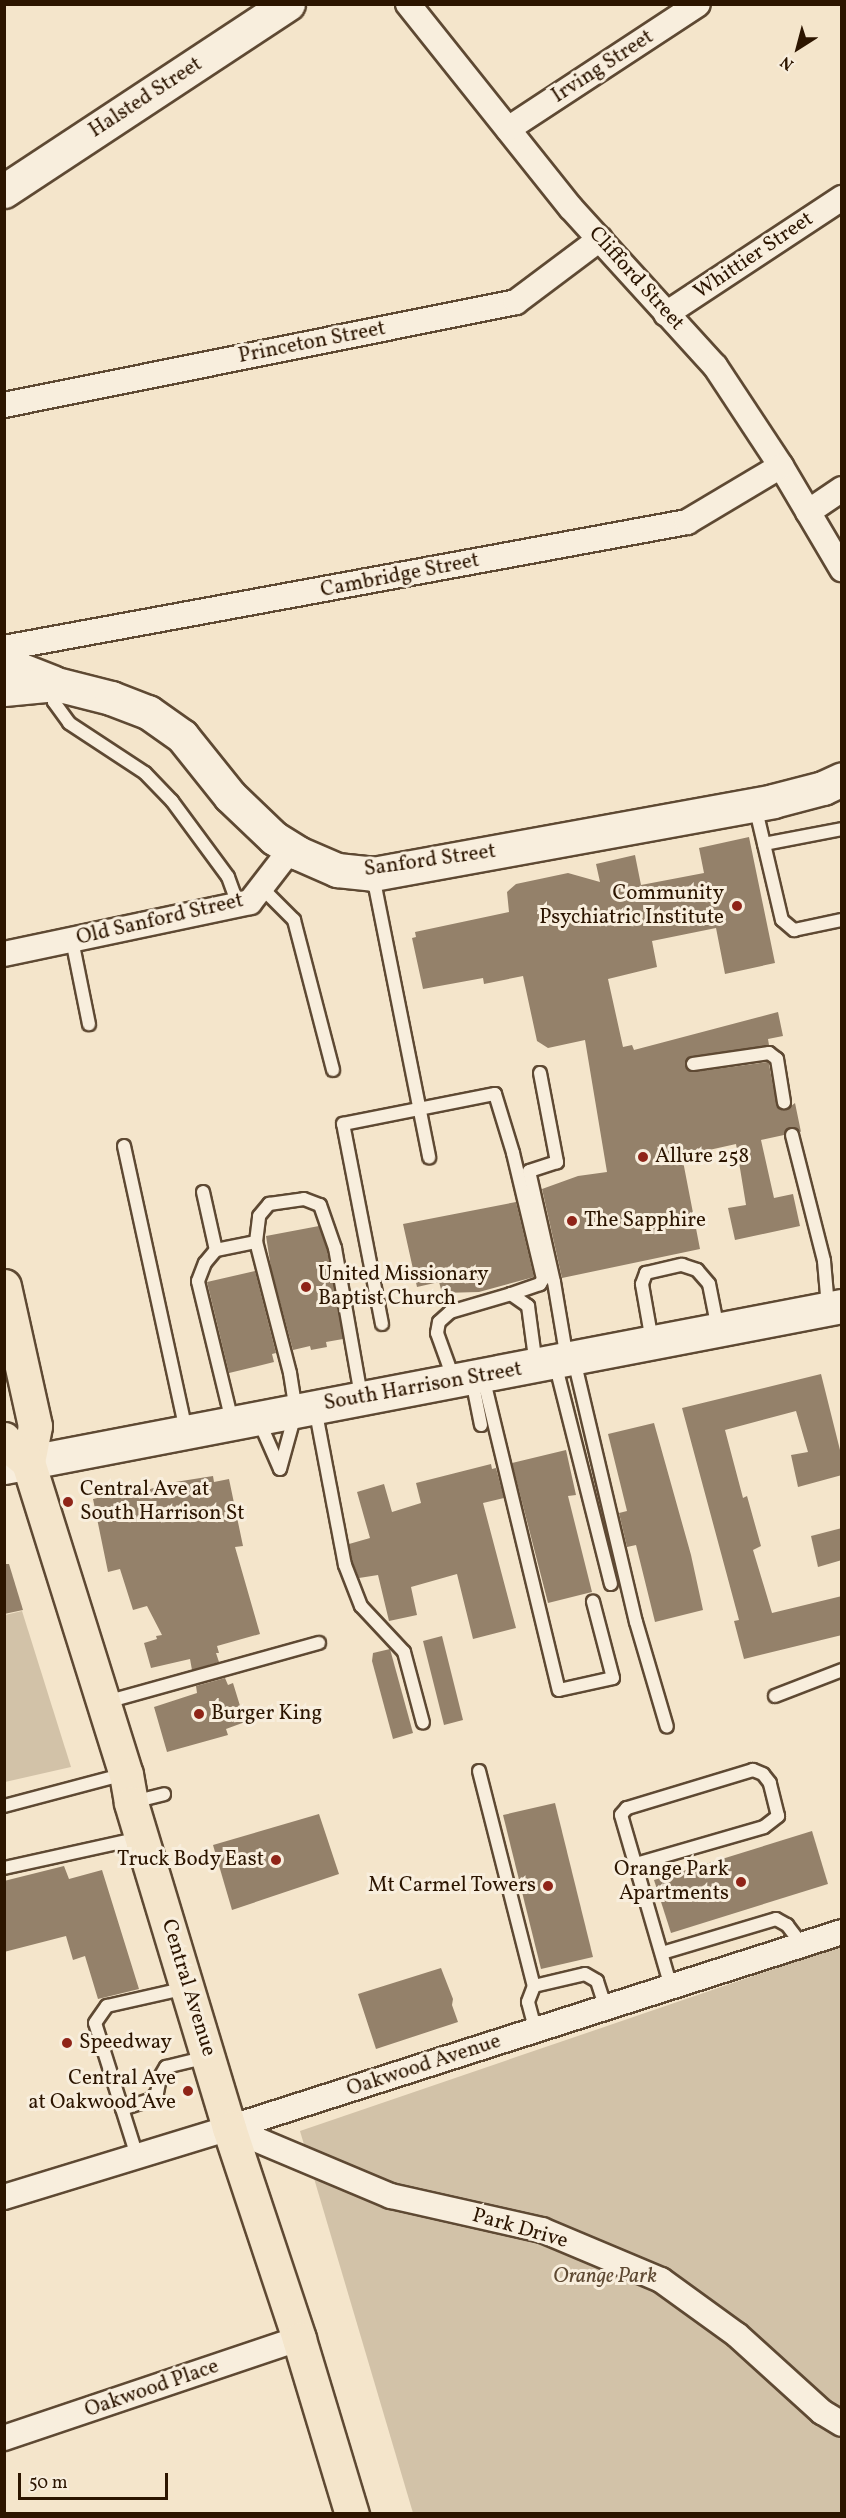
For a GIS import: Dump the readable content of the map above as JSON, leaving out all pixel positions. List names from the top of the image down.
{
  "streets": {
    "main road": [
      "Halsted Street",
      "Sanford Street",
      "South Harrison Street",
      "Central Avenue"
    ],
    "street": [
      "Irving Street",
      "Whittier Street",
      "Clifford Street",
      "Princeton Street",
      "Cambridge Street",
      "Old Sanford Street",
      "Oakwood Avenue",
      "Park Drive",
      "Oakwood Place"
    ]
  },
  "crossings": [
    ["Irving Street", "Clifford Street"],
    ["Whittier Street", "Clifford Street"],
    ["Clifford Street", "Princeton Street"],
    ["Clifford Street", "Cambridge Street"],
    ["Sanford Street", "Old Sanford Street"],
    ["South Harrison Street", "Central Avenue"],
    ["Central Avenue", "Oakwood Avenue"],
    ["Central Avenue", "Park Drive"],
    ["Central Avenue", "Oakwood Place"],
    ["Oakwood Avenue", "Park Drive"]
  ],
  "parks": ["Orange Park"],
  "places": [
    "Community Psychiatric Institute",
    "Allure 258",
    "The Sapphire",
    "United Missionary Baptist Church",
    "Central Ave at South Harrison St",
    "Burger King",
    "Truck Body East",
    "Orange Park Apartments",
    "Mt Carmel Towers",
    "Speedway",
    "Central Ave at Oakwood Ave"
  ],
  "scale_bar": "50 m",
  "north": "bottom left"
}
